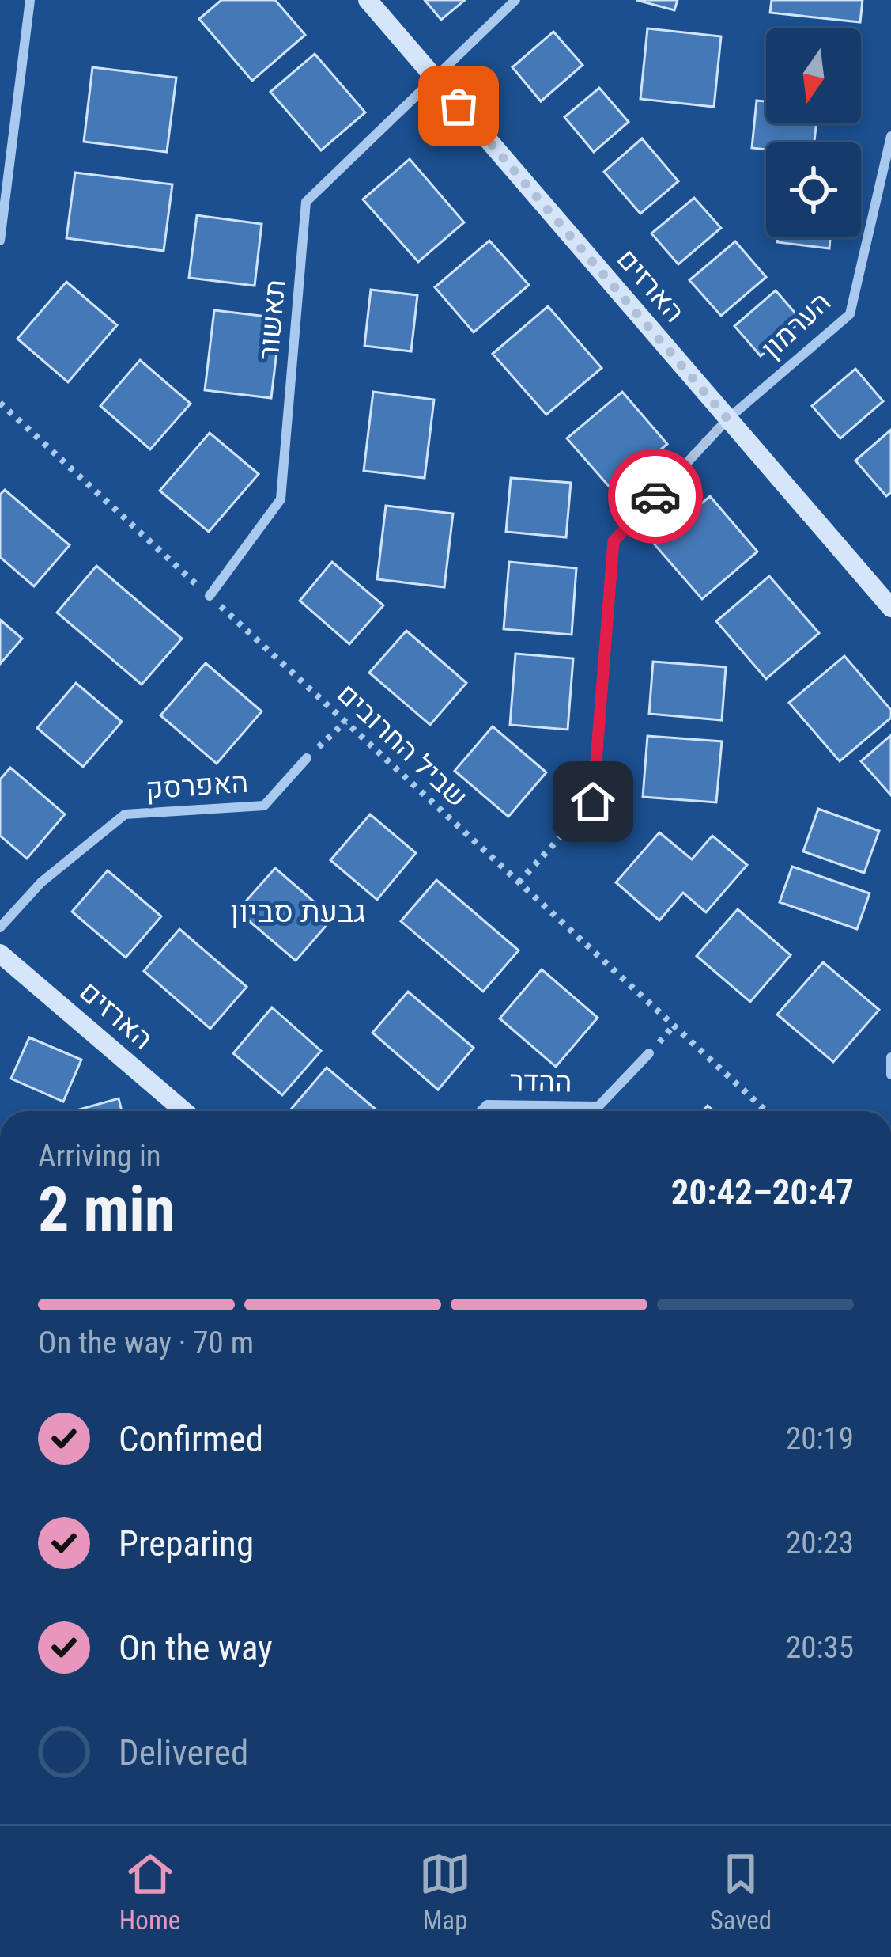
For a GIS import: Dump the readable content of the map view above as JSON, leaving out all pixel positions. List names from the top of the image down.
{
  "streets": {
    "street": [
      "הארזים",
      "תאשור",
      "הערמון",
      "האפרסק",
      "ההדר"
    ],
    "path": ["שביל החרובים"]
  },
  "crossings": [
    ["הארזים", "תאשור"],
    ["הארזים", "הערמון"],
    ["תאשור", "שביל החרובים"]
  ],
  "districts": ["גבעת סביון"],
  "north": "bottom",
  "page": {
    "heading": ["2 min", "Arriving in", "20:42–20:47"],
    "bar": "On the way · 70 m",
    "list": [
      ["Confirmed", "20:19"],
      ["Preparing", "20:23"],
      ["On the way", "20:35"],
      "Delivered"
    ],
    "tabs": ["Home", "Map", "Saved"]
  }
}
